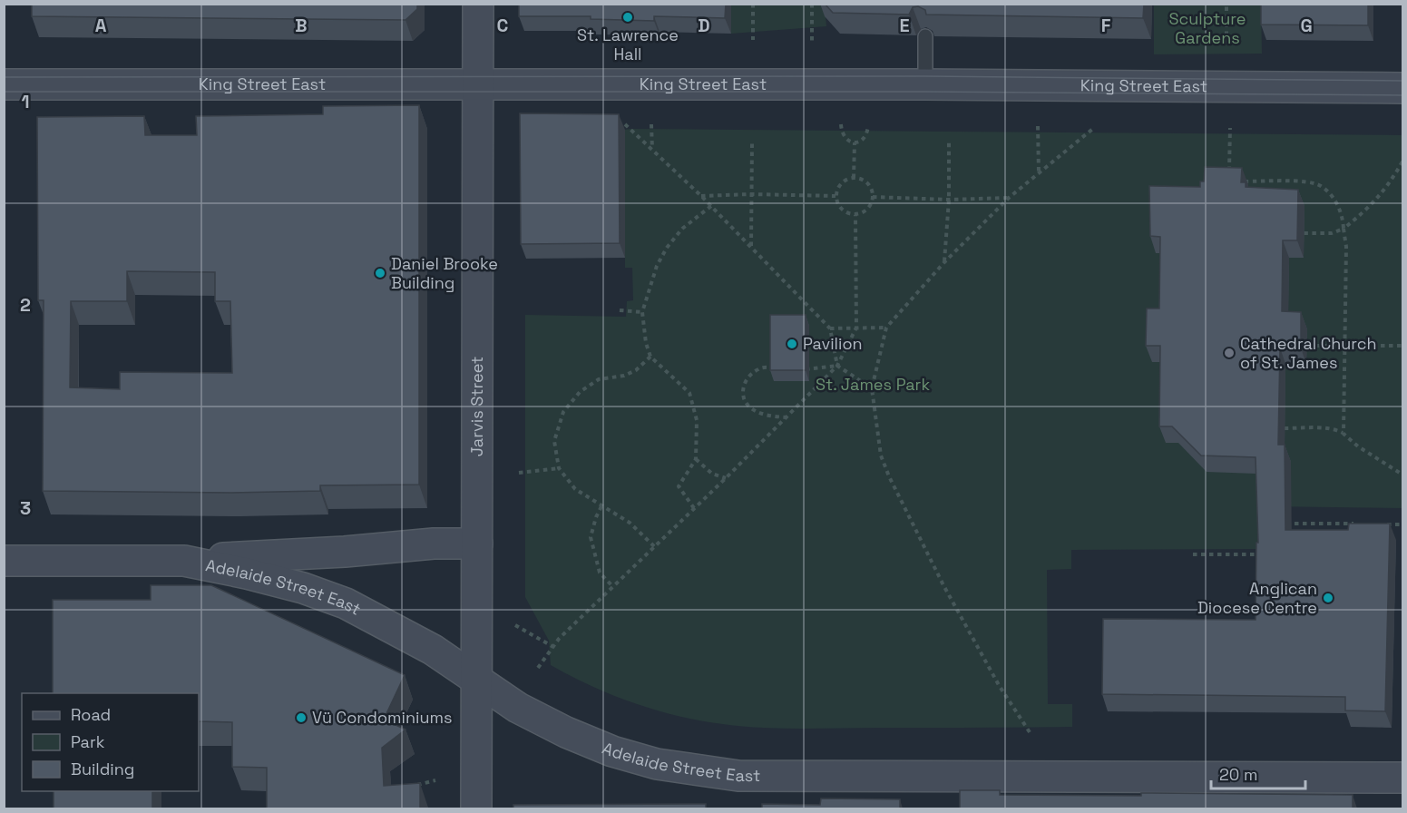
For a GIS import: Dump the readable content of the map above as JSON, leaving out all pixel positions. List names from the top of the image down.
{
  "streets": {
    "main road": ["King Street East", "Jarvis Street", "Adelaide Street East"]
  },
  "crossings": [
    ["King Street East", "Jarvis Street"],
    ["Jarvis Street", "Adelaide Street East"]
  ],
  "parks": ["Sculpture Gardens", "St. James Park"],
  "places": [
    "St. Lawrence Hall",
    "Daniel Brooke Building",
    "Pavilion",
    "Cathedral Church of St. James",
    "Anglican Diocese Centre",
    "Vü Condominiums"
  ],
  "legend": ["Road", "Park", "Building"],
  "scale_bar": "20 m",
  "grid": {
    "columns": [
      "A",
      "B",
      "C",
      "D",
      "E",
      "F",
      "G"
    ],
    "rows": ["1", "2", "3"]
  }
}
